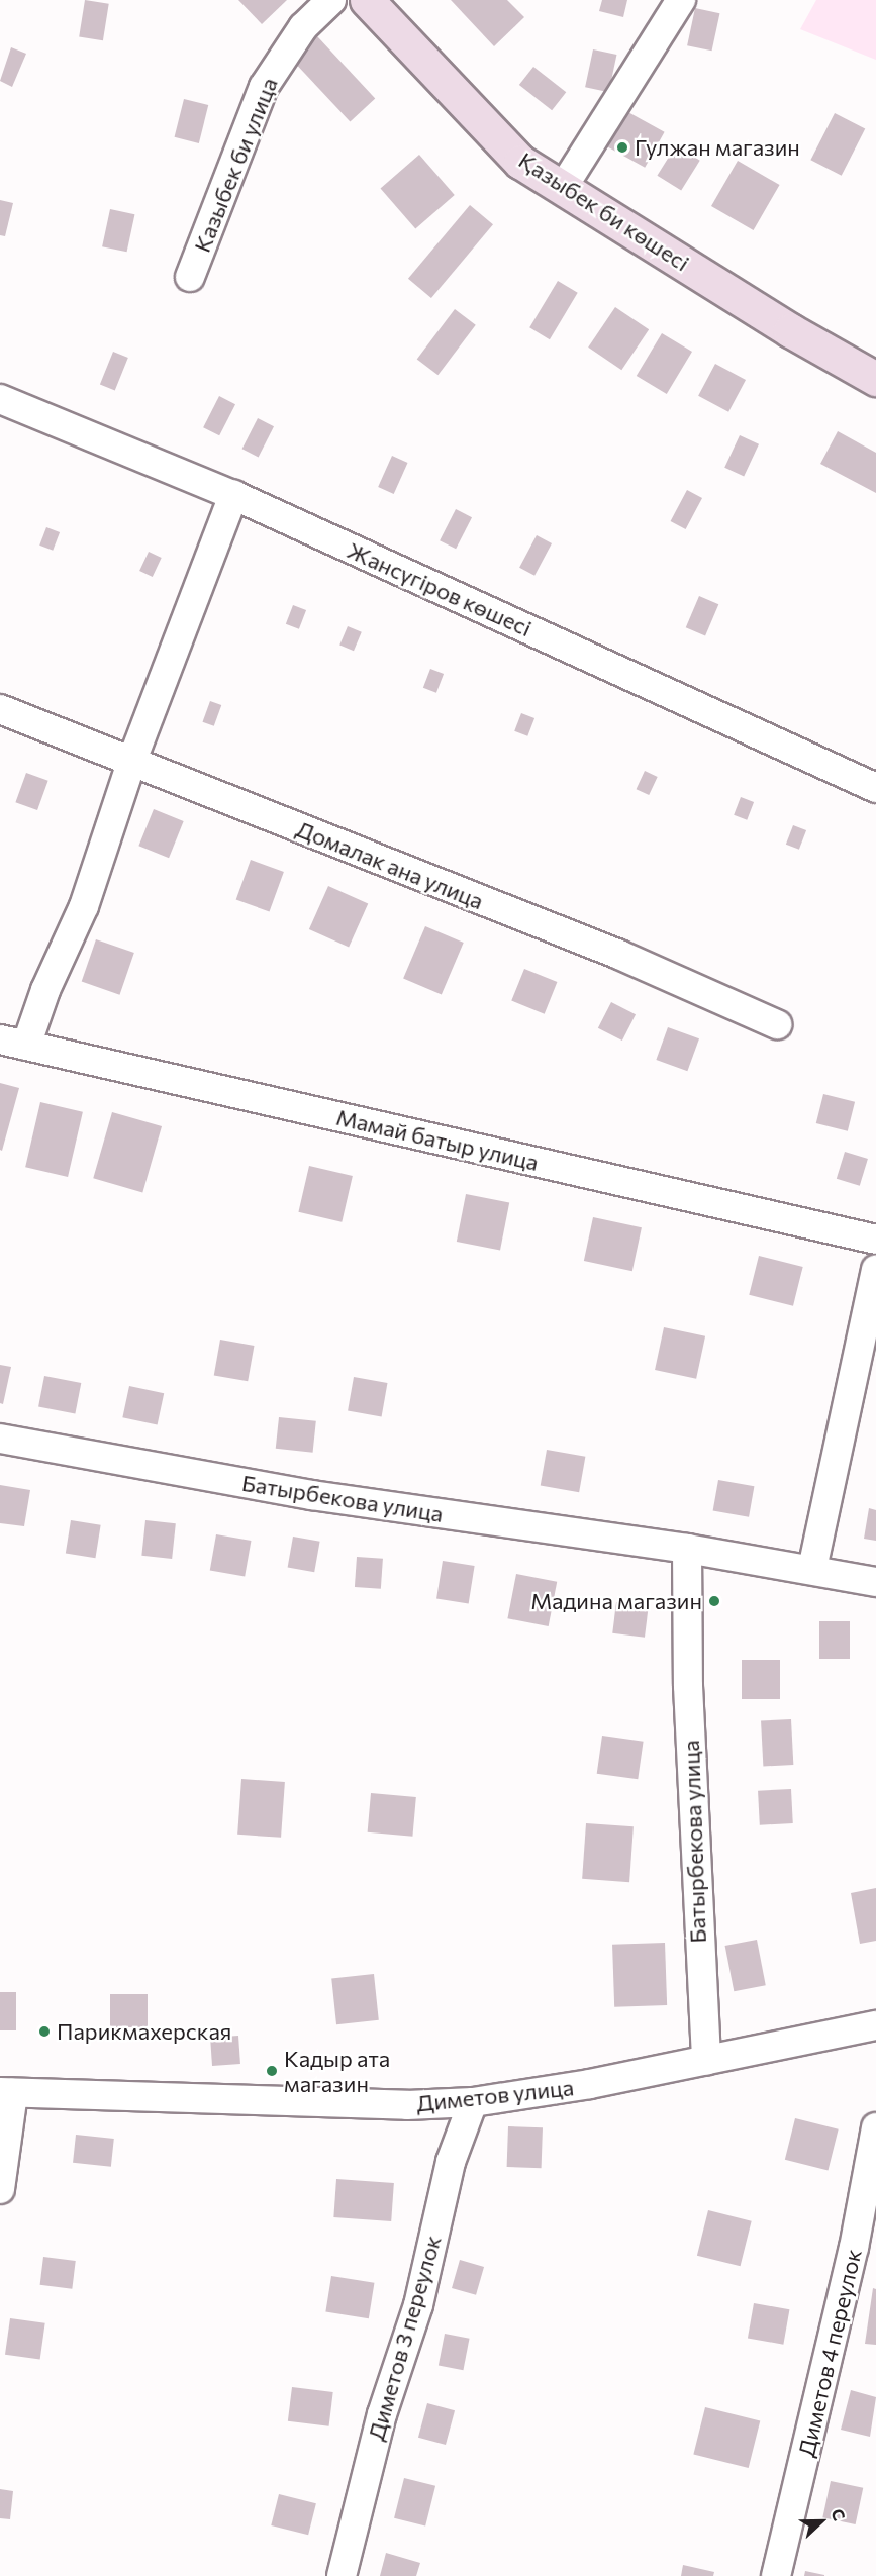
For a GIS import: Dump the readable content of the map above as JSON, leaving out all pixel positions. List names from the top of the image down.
{
  "streets": {
    "main road": ["Қазыбек би көшесі"],
    "street": [
      "Казыбек би улица",
      "Жансүгіров көшесі",
      "Домалак ана улица",
      "Мамай батыр улица",
      "Батырбекова улица",
      "Диметов улица",
      "Диметов 3 переулок",
      "Диметов 4 переулок"
    ]
  },
  "crossings": [
    ["Батырбекова улица", "Диметов улица"],
    ["Диметов улица", "Диметов 3 переулок"]
  ],
  "places": [
    "Гулжан магазин",
    "Мадина магазин",
    "Парикмахерская",
    "Кадыр ата магазин"
  ],
  "north": "right"
}
